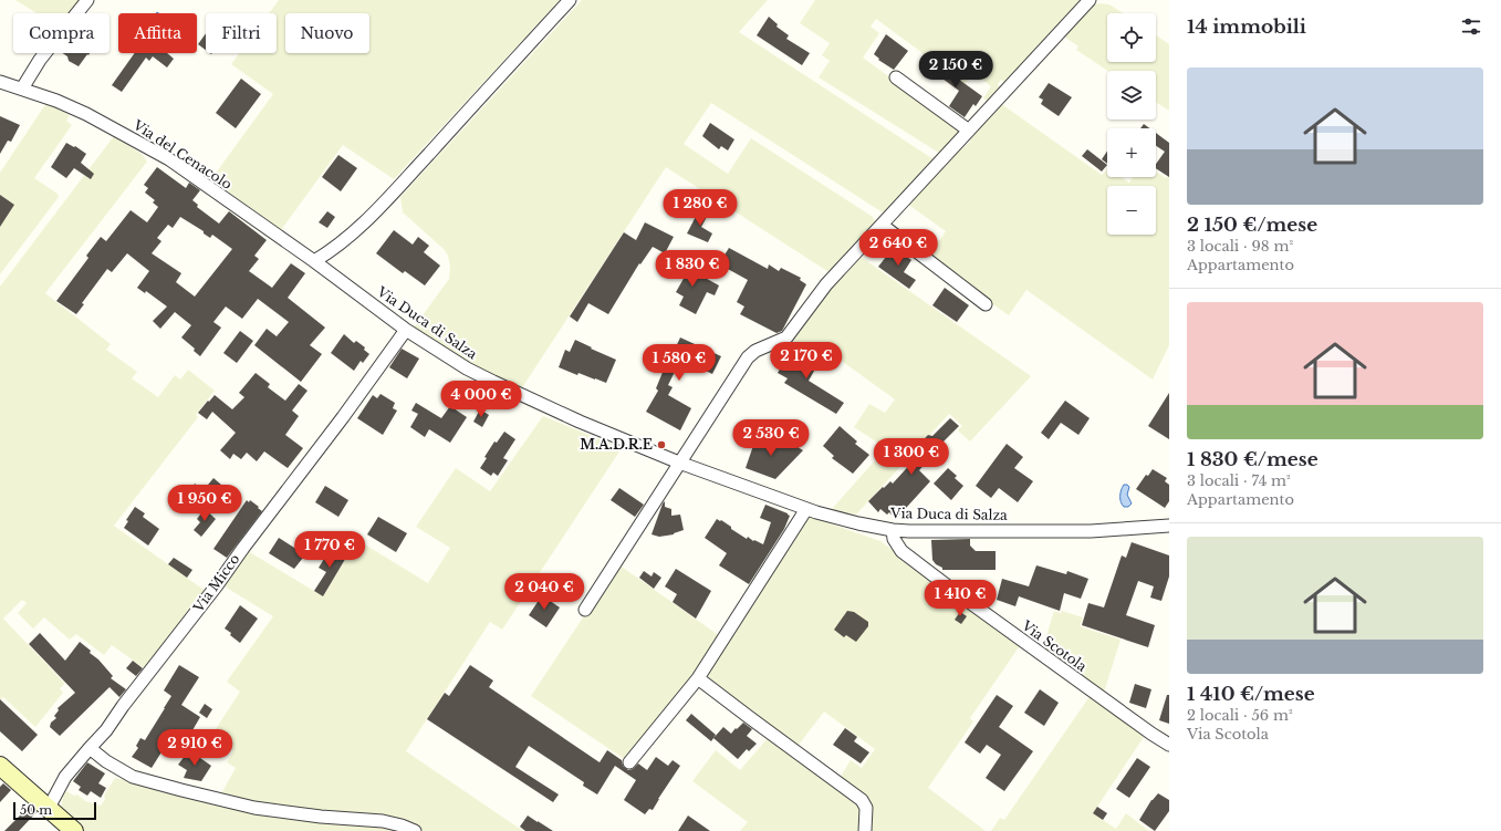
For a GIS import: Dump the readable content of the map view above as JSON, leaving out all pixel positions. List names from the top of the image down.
{
  "streets": {
    "street": [
      "Via del Cenacolo",
      "Via Duca di Salza",
      "Via Micco",
      "Via Scotola"
    ]
  },
  "crossings": [
    ["Via del Cenacolo", "Via Duca di Salza"],
    ["Via Duca di Salza", "Via Micco"],
    ["Via Duca di Salza", "Via Scotola"]
  ],
  "places": ["M.A.D.R.E"],
  "scale_bar": "50 m",
  "page": {
    "heading": "14 immobili",
    "map_buttons": ["+", "−"],
    "chip": [
      "Compra",
      "Affitta",
      "Filtri",
      "Nuovo"
    ],
    "price": [
      "2 150 €",
      "1 280 €",
      "2 640 €",
      "1 830 €",
      "2 170 €",
      "1 580 €",
      "4 000 €",
      "2 530 €",
      "1 300 €",
      "1 950 €",
      "1 770 €",
      "2 040 €",
      "1 410 €",
      "2 910 €"
    ],
    "list": [
      {
        "name": "2 150 €/mese",
        "note": "3 locali · 98 m² · Appartamento"
      },
      {
        "name": "1 830 €/mese",
        "note": "3 locali · 74 m² · Appartamento"
      },
      {
        "name": "1 410 €/mese",
        "note": "2 locali · 56 m² · Via Scotola"
      }
    ],
    "scale": "50 m"
  }
}
